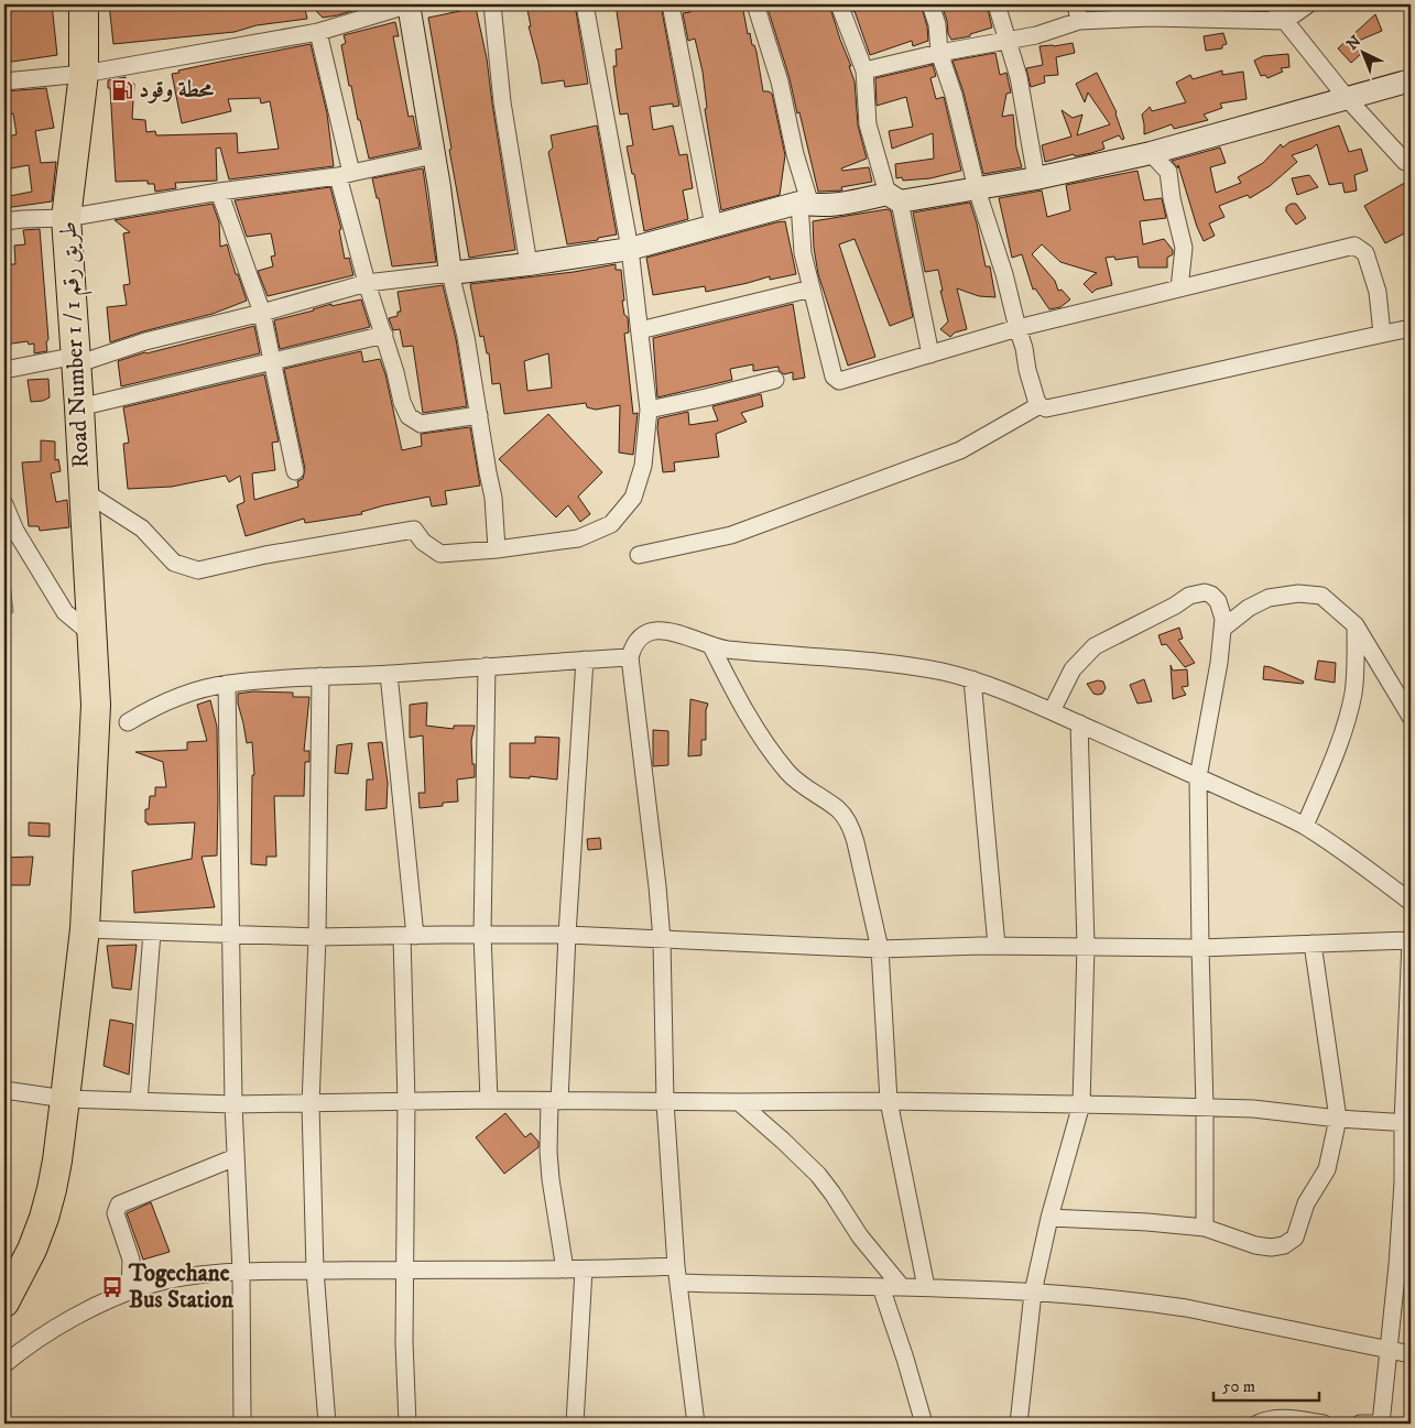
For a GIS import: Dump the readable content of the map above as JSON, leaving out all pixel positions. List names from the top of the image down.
{
  "streets": {
    "highway": ["Road Number 1 / طريق رقم 1"]
  },
  "places": {
    "fuel station": ["محطة وقود"],
    "bus stop": ["Togechane Bus Station"]
  },
  "scale_bar": "50 m",
  "north": "top left"
}
